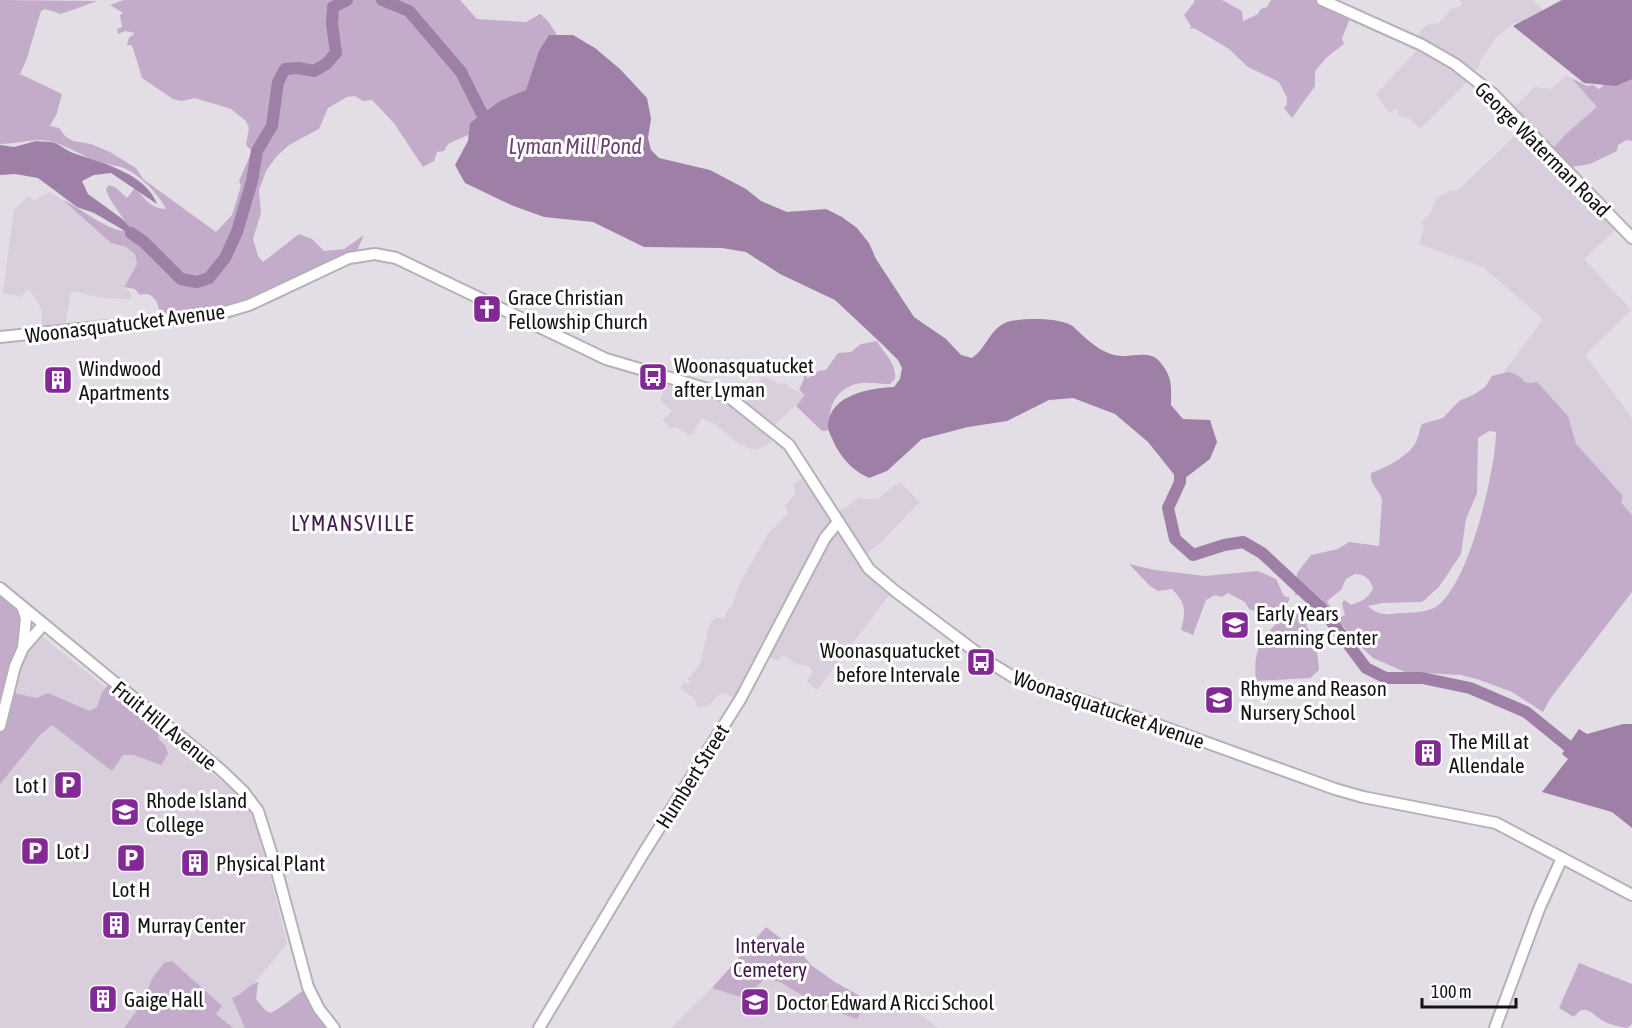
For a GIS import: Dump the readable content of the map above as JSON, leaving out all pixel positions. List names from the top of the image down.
{
  "streets": {
    "street": [
      "George Waterman Road",
      "Woonasquatucket Avenue",
      "Fruit Hill Avenue",
      "Humbert Street"
    ]
  },
  "crossings": [
    ["Woonasquatucket Avenue", "Humbert Street"]
  ],
  "districts": ["LYMANSVILLE"],
  "water": ["Lyman Mill Pond"],
  "parks": ["Intervale Cemetery"],
  "places": {
    "church": ["Grace Christian Fellowship Church"],
    "bus stop": ["Woonasquatucket after Lyman", "Woonasquatucket before Intervale"],
    "building": [
      "Windwood Apartments",
      "The Mill at Allendale",
      "Physical Plant",
      "Murray Center",
      "Gaige Hall"
    ],
    "school or university": [
      "Early Years Learning Center",
      "Rhyme and Reason Nursery School",
      "Rhode Island College",
      "Doctor Edward A Ricci School"
    ],
    "parking": ["Lot I", "Lot J", "Lot H"]
  },
  "scale_bar": "100 m"
}
